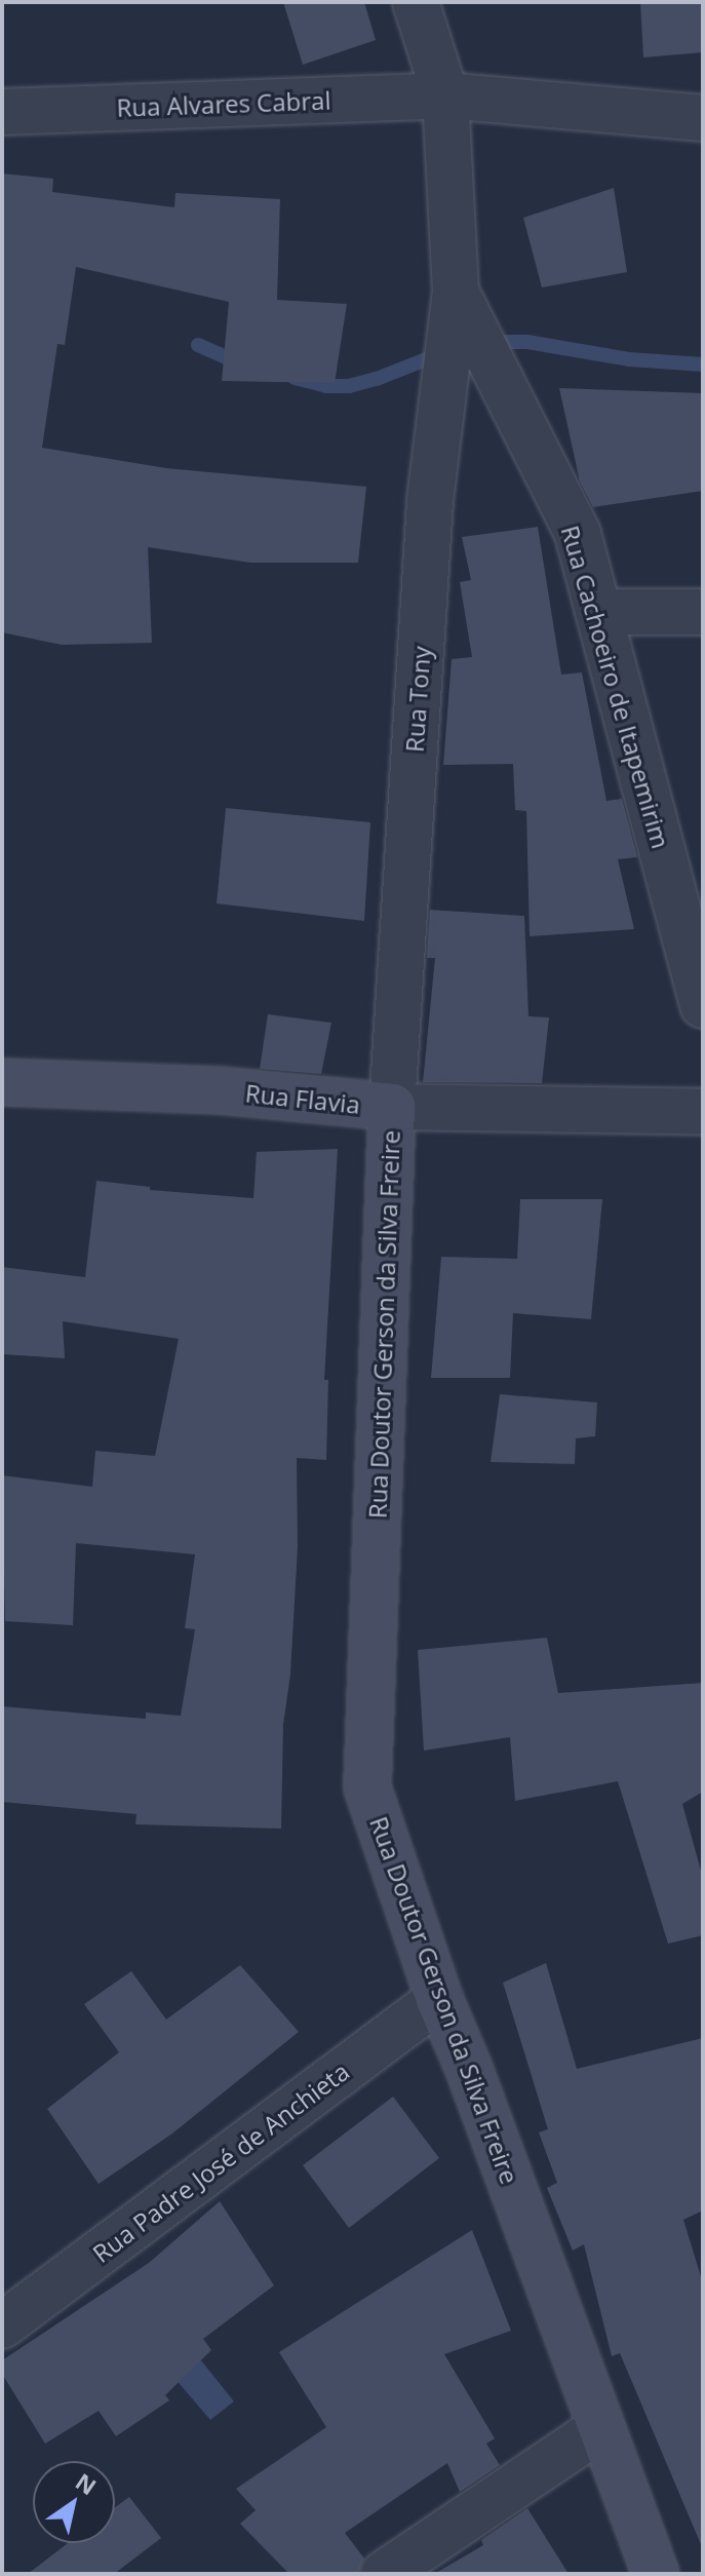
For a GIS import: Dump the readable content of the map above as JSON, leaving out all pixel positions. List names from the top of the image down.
{
  "streets": {
    "street": [
      "Rua Alvares Cabral",
      "Rua Cachoeiro de Itapemirim",
      "Rua Tony",
      "Rua Flavia",
      "Rua Doutor Gerson da Silva Freire",
      "Rua Padre José de Anchieta"
    ]
  },
  "crossings": [
    ["Rua Alvares Cabral", "Rua Cachoeiro de Itapemirim"],
    ["Rua Cachoeiro de Itapemirim", "Rua Tony"],
    ["Rua Tony", "Rua Flavia"],
    ["Rua Tony", "Rua Doutor Gerson da Silva Freire"],
    ["Rua Flavia", "Rua Doutor Gerson da Silva Freire"],
    ["Rua Doutor Gerson da Silva Freire", "Rua Padre José de Anchieta"]
  ],
  "north": "top right"
}
